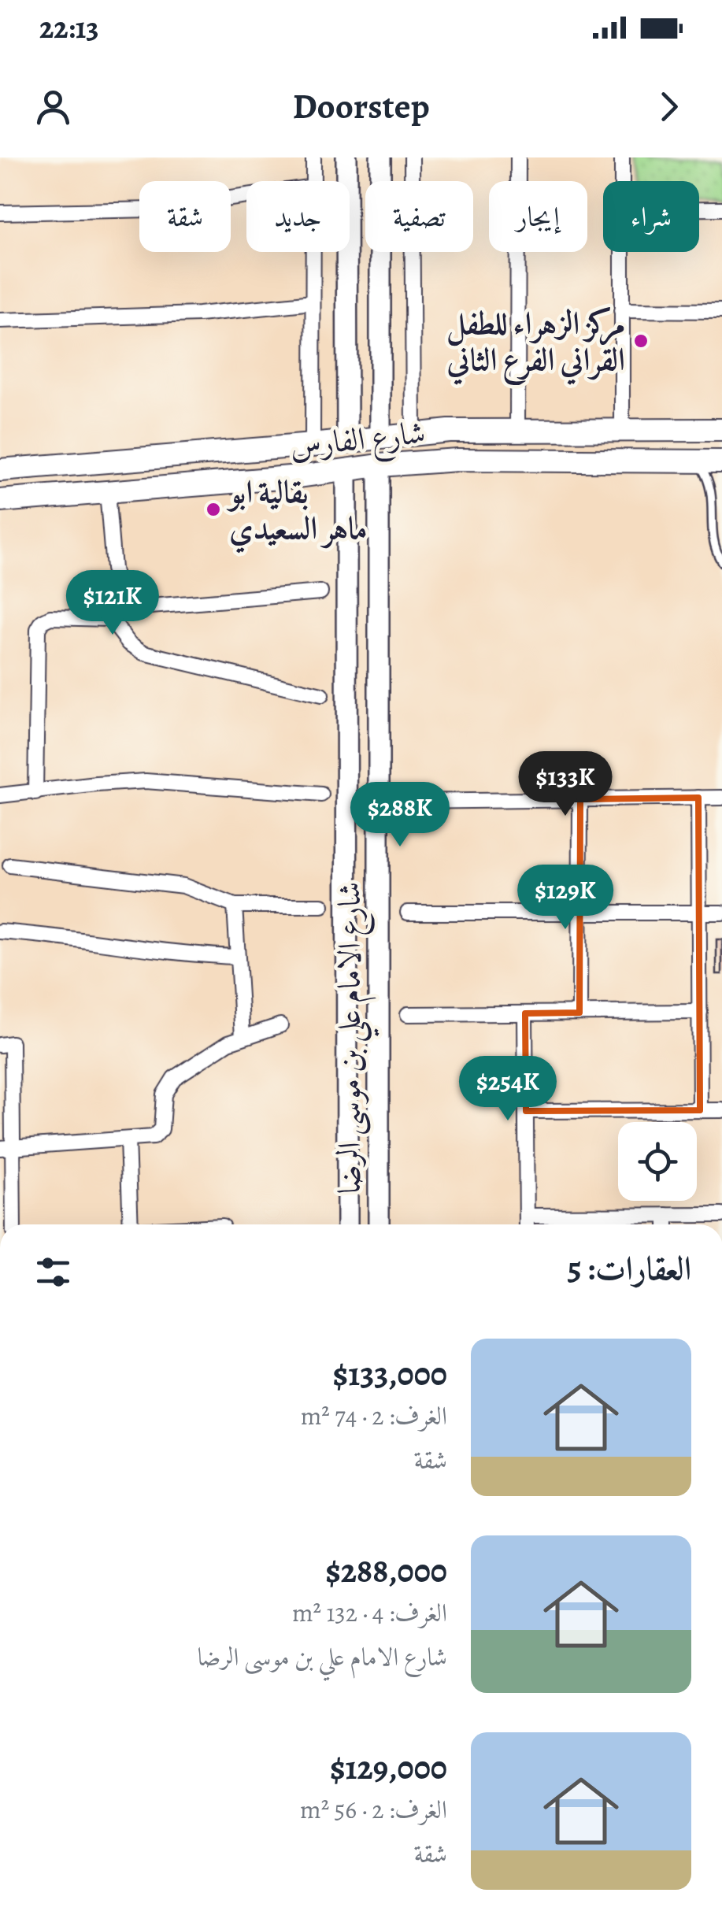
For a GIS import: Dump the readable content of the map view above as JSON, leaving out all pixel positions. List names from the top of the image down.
{
  "streets": {
    "main road": ["شارع الفارس", "شارع الامام علي بن موسى الرضا"]
  },
  "crossings": [
    ["شارع الفارس", "شارع الامام علي بن موسى الرضا"]
  ],
  "places": ["مركز الزهراء للطفل القراني الفرع الثاني", "بقالية ابو ماهر السعيدي"],
  "page": {
    "status": "22:13",
    "header": "Doorstep",
    "chip": [
      "شراء",
      "إيجار",
      "تصفية",
      "جديد",
      "شقة"
    ],
    "price": [
      "$121K",
      "$133K",
      "$288K",
      "$129K",
      "$254K"
    ],
    "heading": "العقارات: 5",
    "list": [
      {
        "name": "$133,000",
        "note": "الغرف: 2 · 74 m² · شقة"
      },
      {
        "name": "$288,000",
        "note": "الغرف: 4 · 132 m² · شارع الامام علي بن موسى الرضا"
      },
      {
        "name": "$129,000",
        "note": "الغرف: 2 · 56 m² · شقة"
      }
    ]
  }
}
